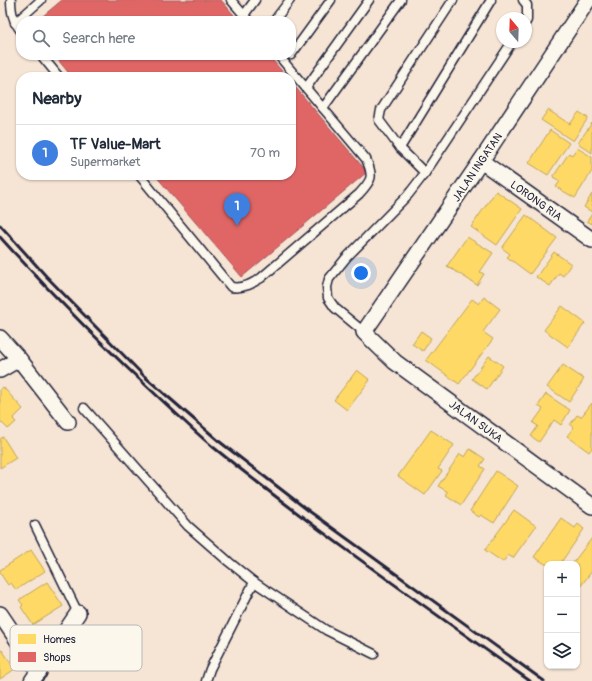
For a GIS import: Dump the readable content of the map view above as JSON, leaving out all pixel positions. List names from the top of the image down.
{
  "streets": {
    "street": ["JALAN INGATAN", "LORONG RIA", "JALAN SUKA"]
  },
  "crossings": [
    ["JALAN INGATAN", "LORONG RIA"],
    ["JALAN INGATAN", "JALAN SUKA"]
  ],
  "legend": ["Homes", "Shops"],
  "north": "top",
  "page": {
    "search": "Search here",
    "heading": "Nearby",
    "list": [
      {
        "mark": "1",
        "name": "TF Value-Mart",
        "note": "Supermarket",
        "value": "70 m"
      }
    ],
    "pins": "1",
    "map_buttons": ["+", "−"]
  }
}
